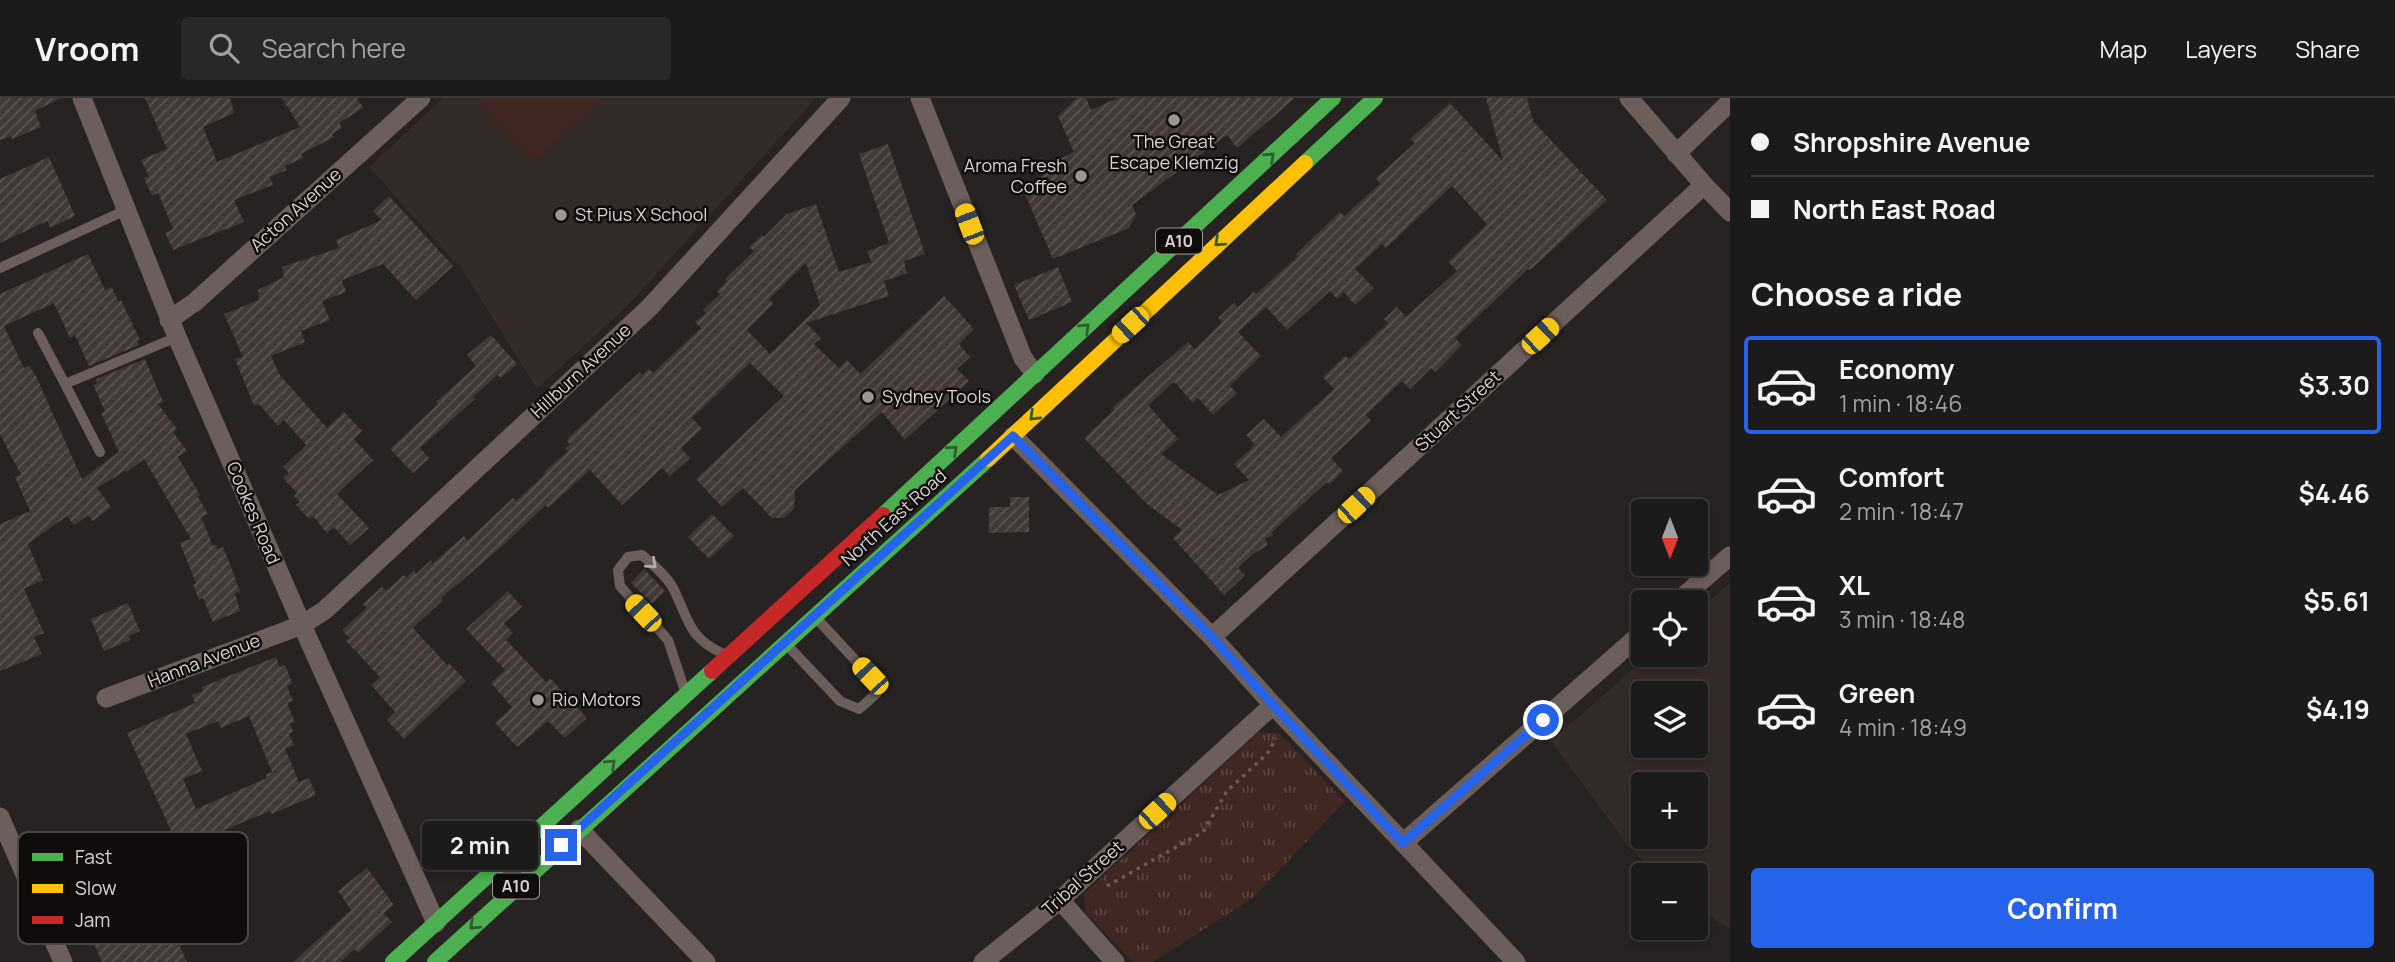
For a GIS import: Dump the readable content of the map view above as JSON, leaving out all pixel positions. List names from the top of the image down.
{
  "streets": {
    "highway": ["A10", "North East Road"],
    "street": [
      "Acton Avenue",
      "Hillburn Avenue",
      "Stuart Street",
      "Cookes Road",
      "Hanna Avenue",
      "Tribal Street"
    ]
  },
  "crossings": [
    ["Acton Avenue", "Cookes Road"],
    ["Hillburn Avenue", "Cookes Road"],
    ["Hillburn Avenue", "Hanna Avenue"],
    ["Cookes Road", "North East Road"],
    ["Cookes Road", "Hanna Avenue"]
  ],
  "places": [
    "The Great Escape Klemzig",
    "Aroma Fresh Coffee",
    "St Pius X School",
    "Sydney Tools",
    "Rio Motors"
  ],
  "legend": ["Fast", "Slow", "Jam"],
  "north": "bottom",
  "page": {
    "header": "Vroom",
    "search": "Search here",
    "nav": ["Map", "Layers", "Share"],
    "banner": ["Shropshire Avenue", "North East Road"],
    "heading": "Choose a ride",
    "list": [
      {
        "name": "Economy",
        "note": "1 min · 18:46",
        "value": "$3.30"
      },
      {
        "name": "Comfort",
        "note": "2 min · 18:47",
        "value": "$4.46"
      },
      {
        "name": "XL",
        "note": "3 min · 18:48",
        "value": "$5.61"
      },
      {
        "name": "Green",
        "note": "4 min · 18:49",
        "value": "$4.19"
      }
    ],
    "map_buttons": ["+", "−"],
    "bubble": "2 min",
    "buttons": "Confirm"
  }
}
